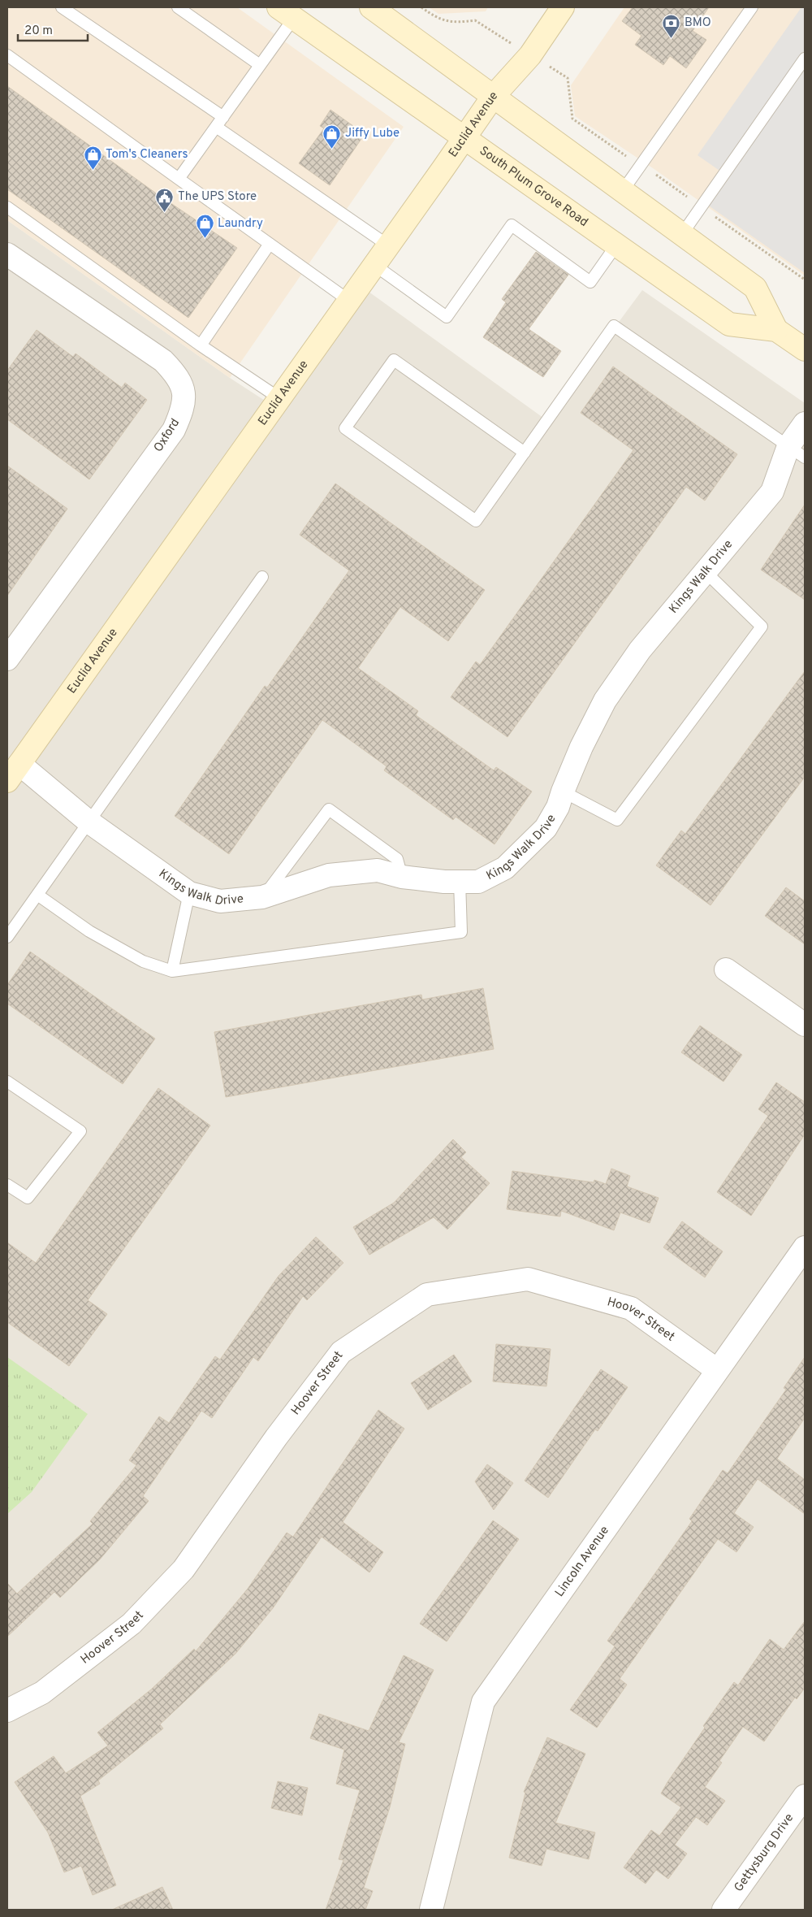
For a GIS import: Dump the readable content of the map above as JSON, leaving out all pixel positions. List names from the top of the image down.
{
  "streets": {
    "main road": ["Euclid Avenue", "South Plum Grove Road"],
    "street": [
      "Oxford",
      "Kings Walk Drive",
      "Hoover Street",
      "Lincoln Avenue",
      "Gettysburg Drive"
    ]
  },
  "crossings": [
    ["Euclid Avenue", "South Plum Grove Road"],
    ["Euclid Avenue", "Kings Walk Drive"],
    ["Hoover Street", "Lincoln Avenue"]
  ],
  "places": {
    "bank": ["BMO"],
    "shop": ["Jiffy Lube", "Tom's Cleaners", "Laundry"],
    "public building": ["The UPS Store"]
  },
  "scale_bar": "20 m"
}
